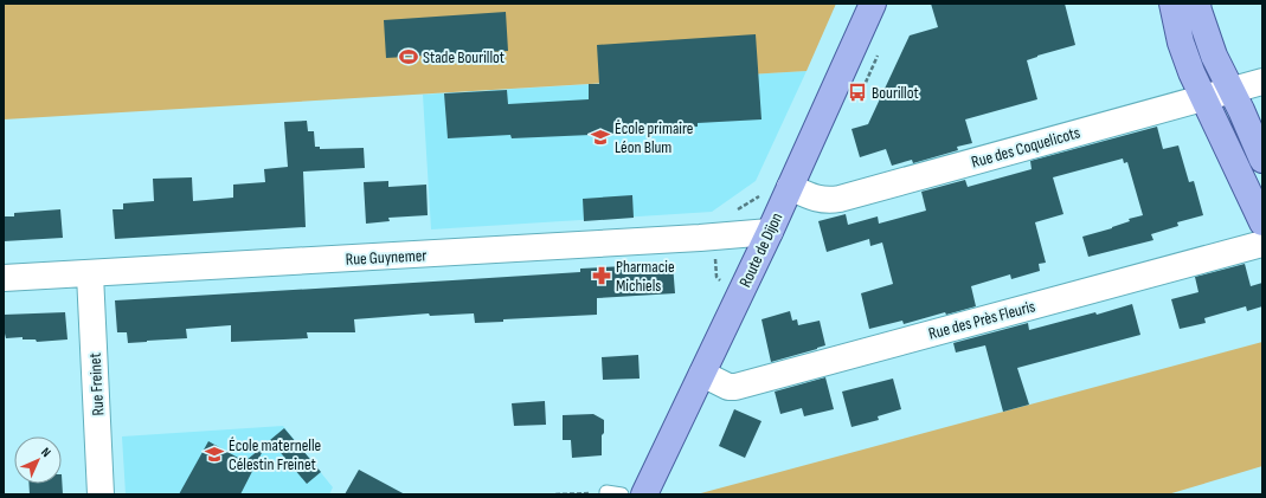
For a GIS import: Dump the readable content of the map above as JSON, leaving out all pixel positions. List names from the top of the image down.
{
  "streets": {
    "main road": ["Route de Dijon"],
    "street": [
      "Rue des Coquelicots",
      "Rue Guynemer",
      "Rue des Près Fleuris",
      "Rue Freinet"
    ]
  },
  "crossings": [
    ["Rue des Coquelicots", "Route de Dijon"],
    ["Route de Dijon", "Rue Guynemer"],
    ["Route de Dijon", "Rue des Près Fleuris"],
    ["Rue Guynemer", "Rue Freinet"]
  ],
  "places": {
    "sports": ["Stade Bourillot"],
    "bus stop": ["Bourillot"],
    "school or university": ["École primaire Léon Blum", "École maternelle Célestin Freinet"],
    "pharmacy": ["Pharmacie Michiels"]
  },
  "north": "top right"
}
